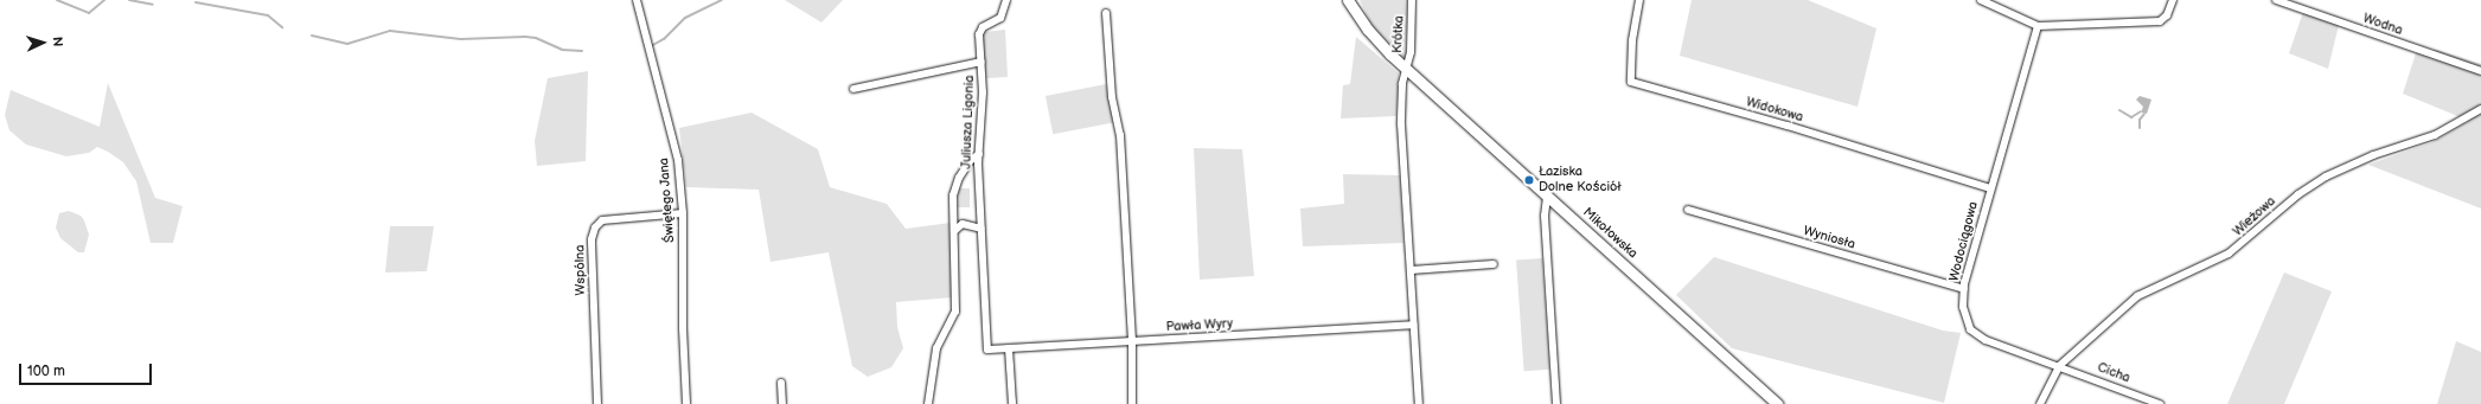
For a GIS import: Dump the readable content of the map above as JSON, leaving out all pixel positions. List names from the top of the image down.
{
  "streets": {
    "street": [
      "Wodna",
      "Krótka",
      "Widokowa",
      "Juliusza Ligonia",
      "Świętego Jana",
      "Wieżowa",
      "Mikołowska",
      "Wyniosła",
      "Wodociągowa",
      "Wspólna",
      "Pawła Wyry",
      "Cicha"
    ]
  },
  "crossings": [
    ["Krótka", "Mikołowska"],
    ["Krótka", "Pawła Wyry"],
    ["Widokowa", "Wodociągowa"],
    ["Juliusza Ligonia", "Pawła Wyry"],
    ["Świętego Jana", "Wspólna"],
    ["Wieżowa", "Wodociągowa"],
    ["Wieżowa", "Cicha"],
    ["Wyniosła", "Wodociągowa"],
    ["Wodociągowa", "Cicha"]
  ],
  "places": ["Łaziska Dolne Kościół"],
  "scale_bar": "100 m",
  "north": "right"
}
